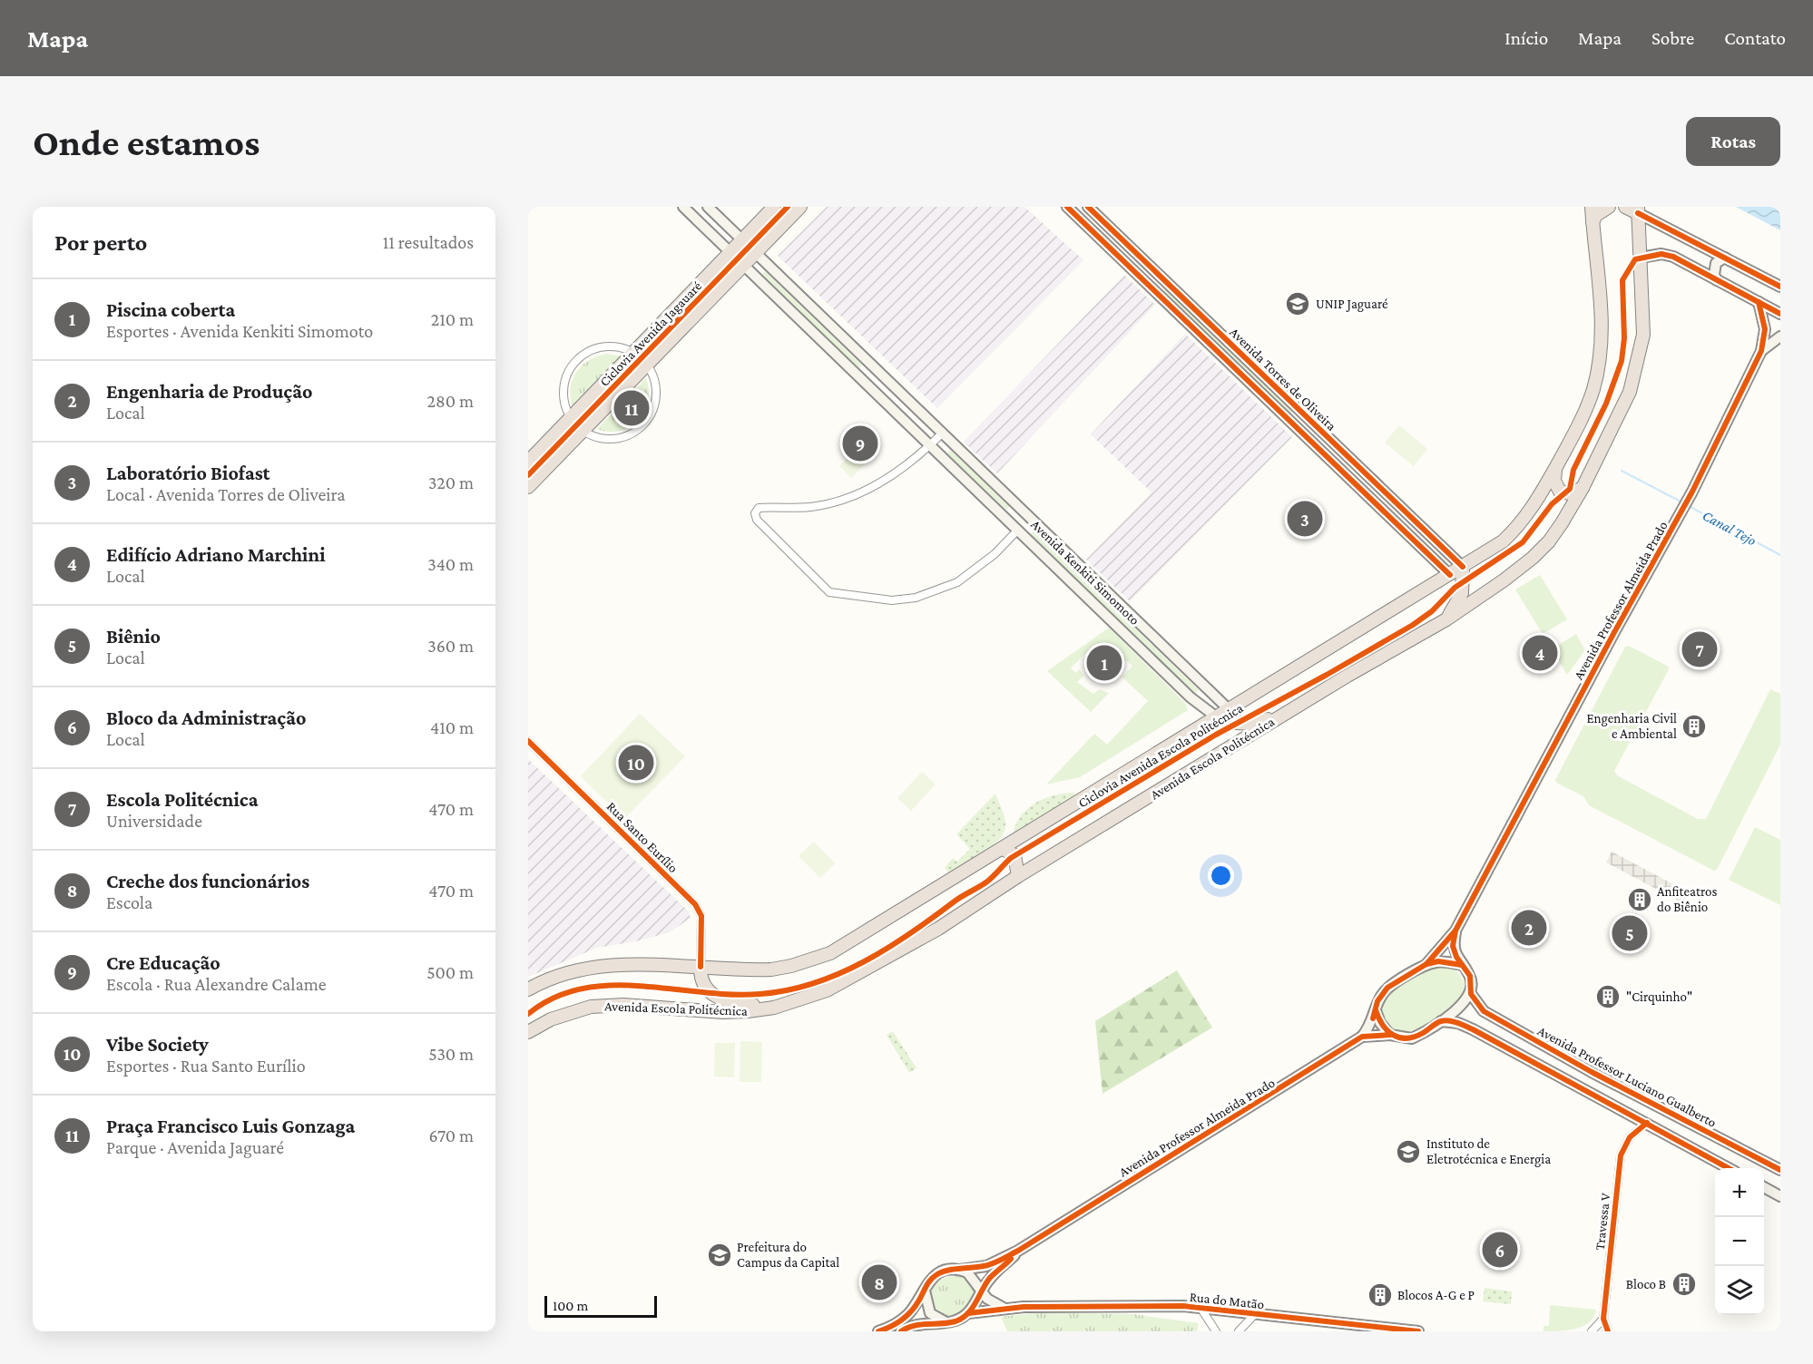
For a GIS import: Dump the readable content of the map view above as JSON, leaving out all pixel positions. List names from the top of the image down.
{
  "streets": {
    "highway": ["Avenida Escola Politécnica"],
    "street": [
      "Avenida Torres de Oliveira",
      "Avenida Kenkiti Simomoto",
      "Avenida Professor Almeida Prado",
      "Rua Santo Eurílio",
      "Avenida Professor Luciano Gualberto",
      "Travessa V",
      "Rua do Matão"
    ],
    "cycle path": ["Ciclovia Avenida Jagauaré", "Ciclovia Avenida Escola Politécnica"]
  },
  "crossings": [
    ["Avenida Professor Almeida Prado", "Avenida Professor Luciano Gualberto"],
    ["Avenida Professor Almeida Prado", "Rua do Matão"]
  ],
  "water": ["Canal Tejo"],
  "places": {
    "school or university": ["UNIP Jaguaré", "Instituto de Eletrotécnica e Energia", "Prefeitura do Campus da Capital"],
    "building": [
      "Engenharia Civil e Ambiental",
      "Anfiteatros do Biênio",
      "\"Cirquinho\"",
      "Bloco B",
      "Blocos A-G e P"
    ]
  },
  "scale_bar": "100 m",
  "page": {
    "header": "Mapa",
    "nav": [
      "Início",
      "Mapa",
      "Sobre",
      "Contato"
    ],
    "buttons": "Rotas",
    "title": "Onde estamos",
    "heading": ["Por perto", "11 resultados"],
    "list": [
      {
        "mark": "1",
        "name": "Piscina coberta",
        "note": "Esportes · Avenida Kenkiti Simomoto",
        "value": "210 m"
      },
      {
        "mark": "2",
        "name": "Engenharia de Produção",
        "note": "Local",
        "value": "280 m"
      },
      {
        "mark": "3",
        "name": "Laboratório Biofast",
        "note": "Local · Avenida Torres de Oliveira",
        "value": "320 m"
      },
      {
        "mark": "4",
        "name": "Edifício Adriano Marchini",
        "note": "Local",
        "value": "340 m"
      },
      {
        "mark": "5",
        "name": "Biênio",
        "note": "Local",
        "value": "360 m"
      },
      {
        "mark": "6",
        "name": "Bloco da Administração",
        "note": "Local",
        "value": "410 m"
      },
      {
        "mark": "7",
        "name": "Escola Politécnica",
        "note": "Universidade",
        "value": "470 m"
      },
      {
        "mark": "8",
        "name": "Creche dos funcionários",
        "note": "Escola",
        "value": "470 m"
      },
      {
        "mark": "9",
        "name": "Cre Educação",
        "note": "Escola · Rua Alexandre Calame",
        "value": "500 m"
      },
      {
        "mark": "10",
        "name": "Vibe Society",
        "note": "Esportes · Rua Santo Eurílio",
        "value": "530 m"
      },
      {
        "mark": "11",
        "name": "Praça Francisco Luis Gonzaga",
        "note": "Parque · Avenida Jaguaré",
        "value": "670 m"
      }
    ],
    "pins": [
      "11",
      "9",
      "3",
      "7",
      "4",
      "1",
      "10",
      "2",
      "5",
      "6",
      "8"
    ],
    "map_buttons": ["+", "−"],
    "scale": "100 m"
  }
}
